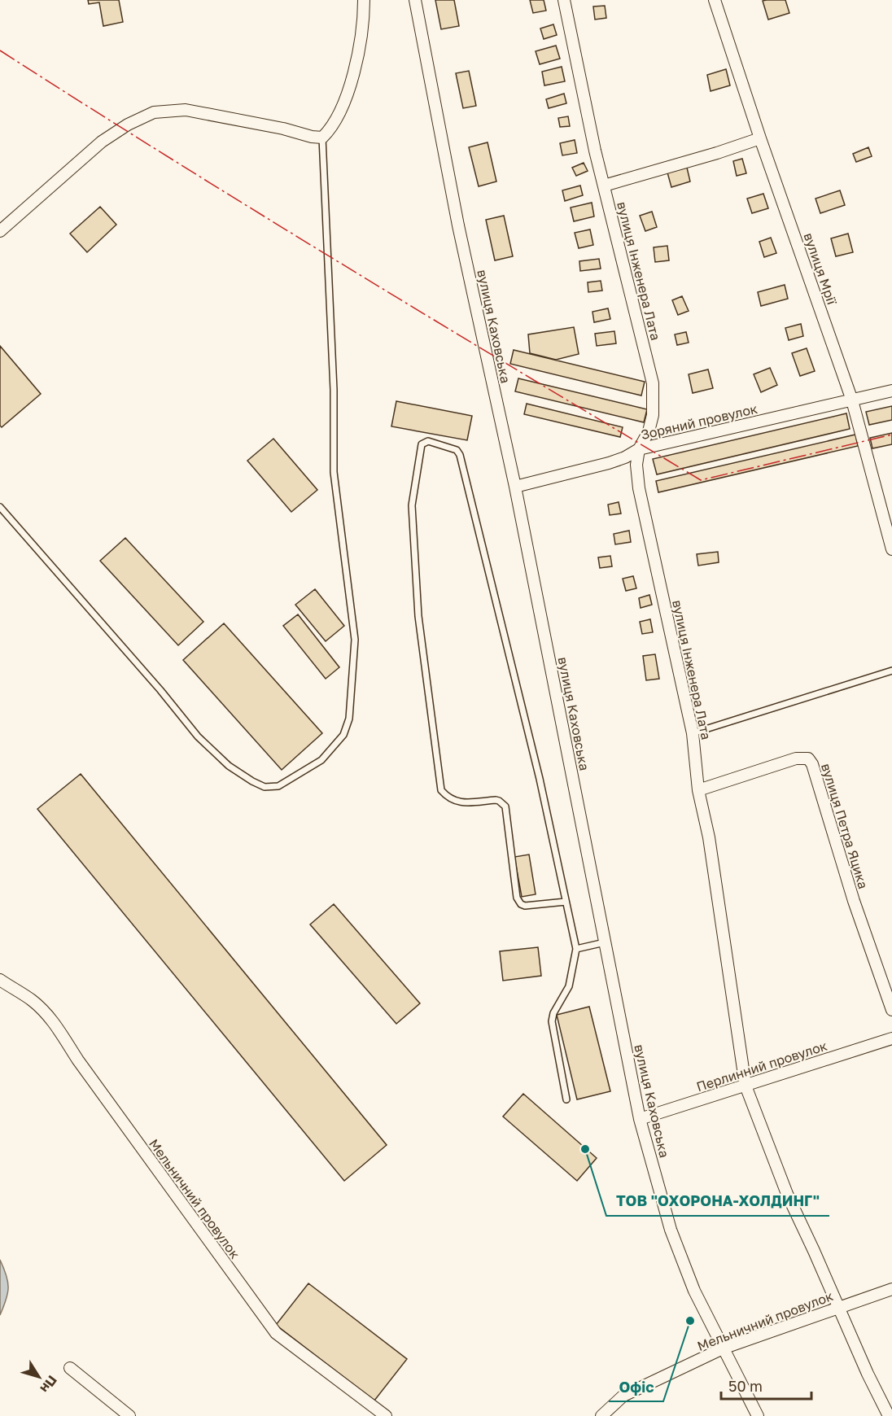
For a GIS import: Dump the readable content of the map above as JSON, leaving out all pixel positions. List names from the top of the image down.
{
  "streets": {
    "street": [
      "вулиця Мрії",
      "вулиця Інженера Лата",
      "вулиця Каховська",
      "Зоряний провулок",
      "вулиця Петра Яцика",
      "Перлинний провулок",
      "Мельничний провулок"
    ]
  },
  "crossings": [
    ["вулиця Мрії", "Зоряний провулок"],
    ["вулиця Інженера Лата", "Зоряний провулок"],
    ["вулиця Інженера Лата", "вулиця Петра Яцика"],
    ["вулиця Інженера Лата", "Перлинний провулок"],
    ["вулиця Інженера Лата", "Мельничний провулок"],
    ["вулиця Каховська", "Зоряний провулок"],
    ["вулиця Каховська", "Перлинний провулок"],
    ["вулиця Каховська", "Мельничний провулок"]
  ],
  "places": ["ТОВ \"ОХОРОНА-ХОЛДИНГ\"", "Офіс"],
  "scale_bar": "50 m",
  "north": "bottom right"
}
